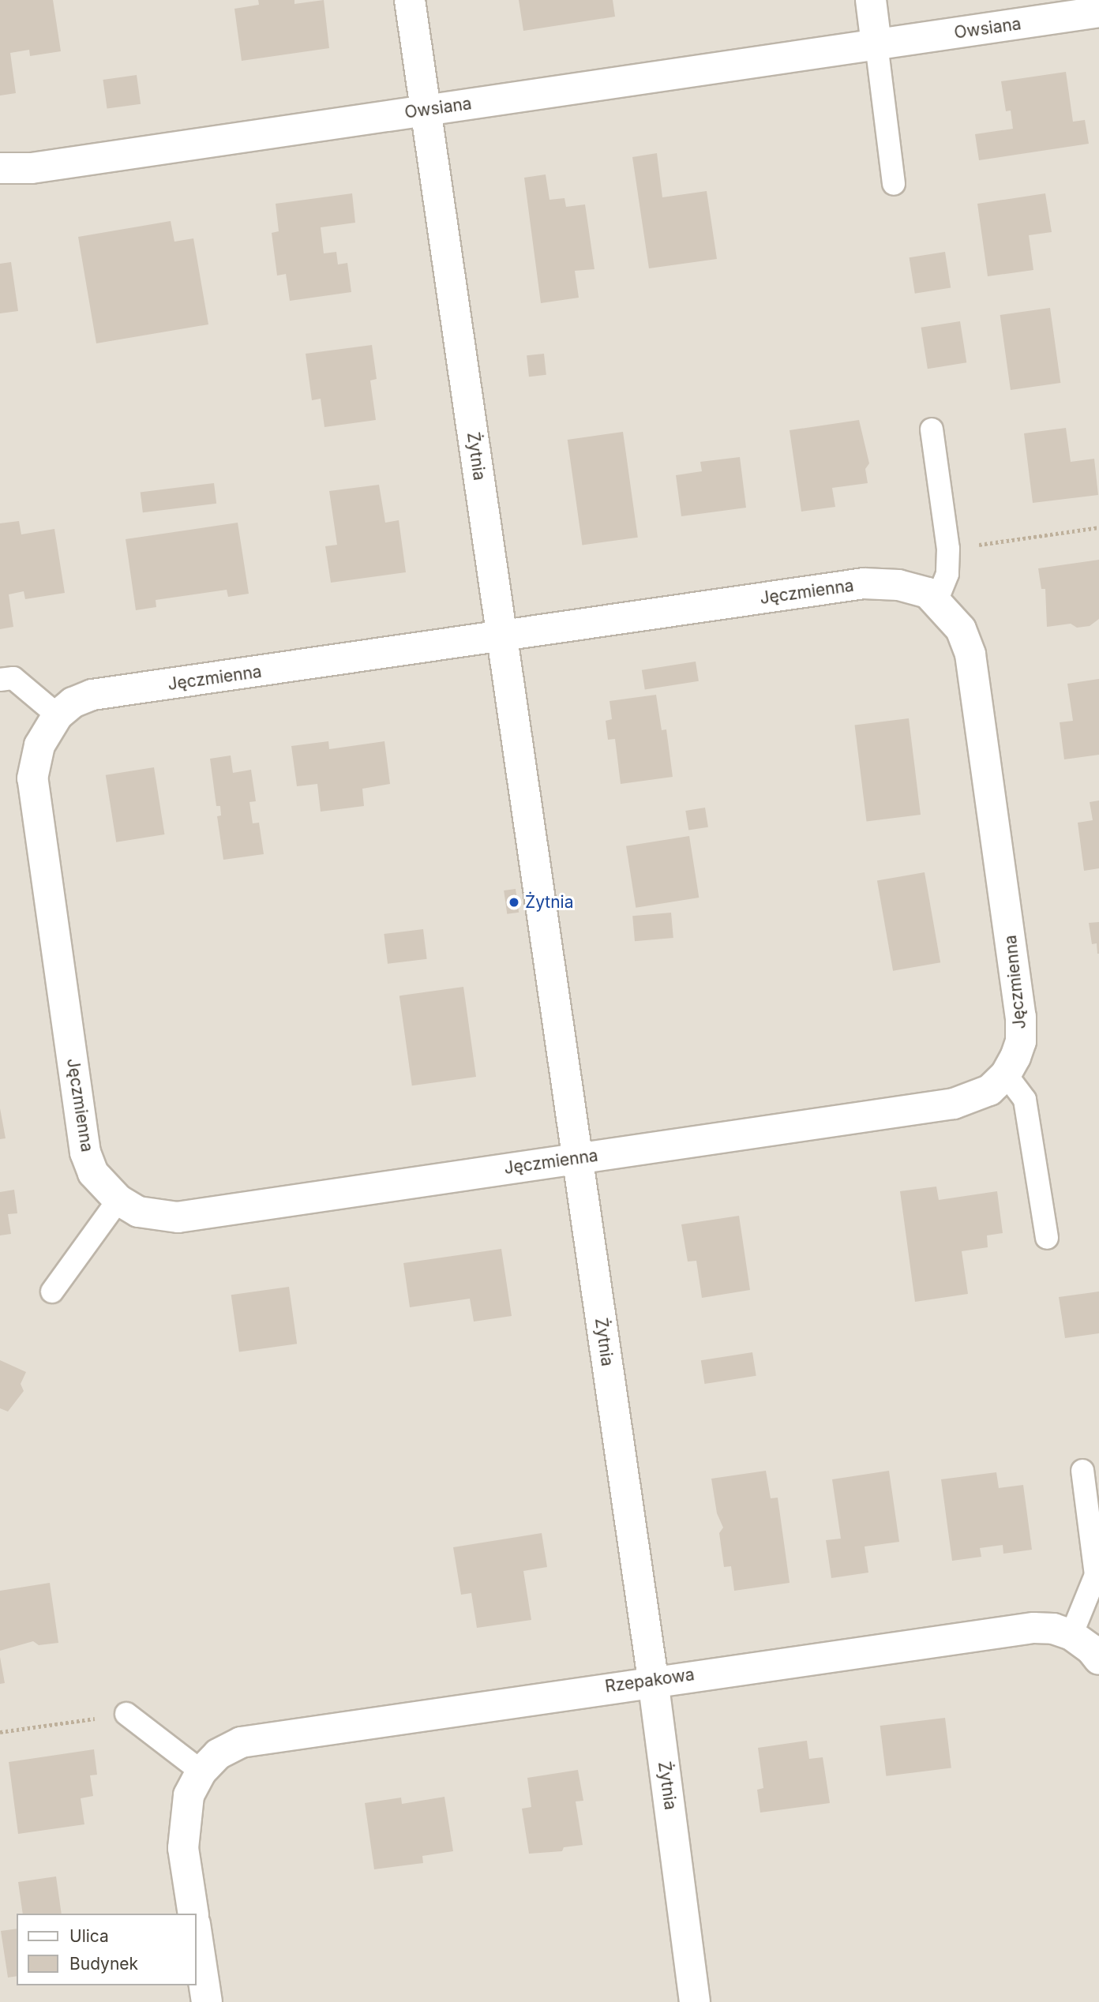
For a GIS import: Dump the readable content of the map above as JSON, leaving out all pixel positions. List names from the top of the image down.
{
  "streets": {
    "street": [
      "Owsiana",
      "Żytnia",
      "Jęczmienna",
      "Rzepakowa"
    ]
  },
  "crossings": [
    ["Owsiana", "Żytnia"],
    ["Żytnia", "Jęczmienna"],
    ["Żytnia", "Rzepakowa"]
  ],
  "places": ["Żytnia"],
  "legend": ["Ulica", "Budynek"]
}
